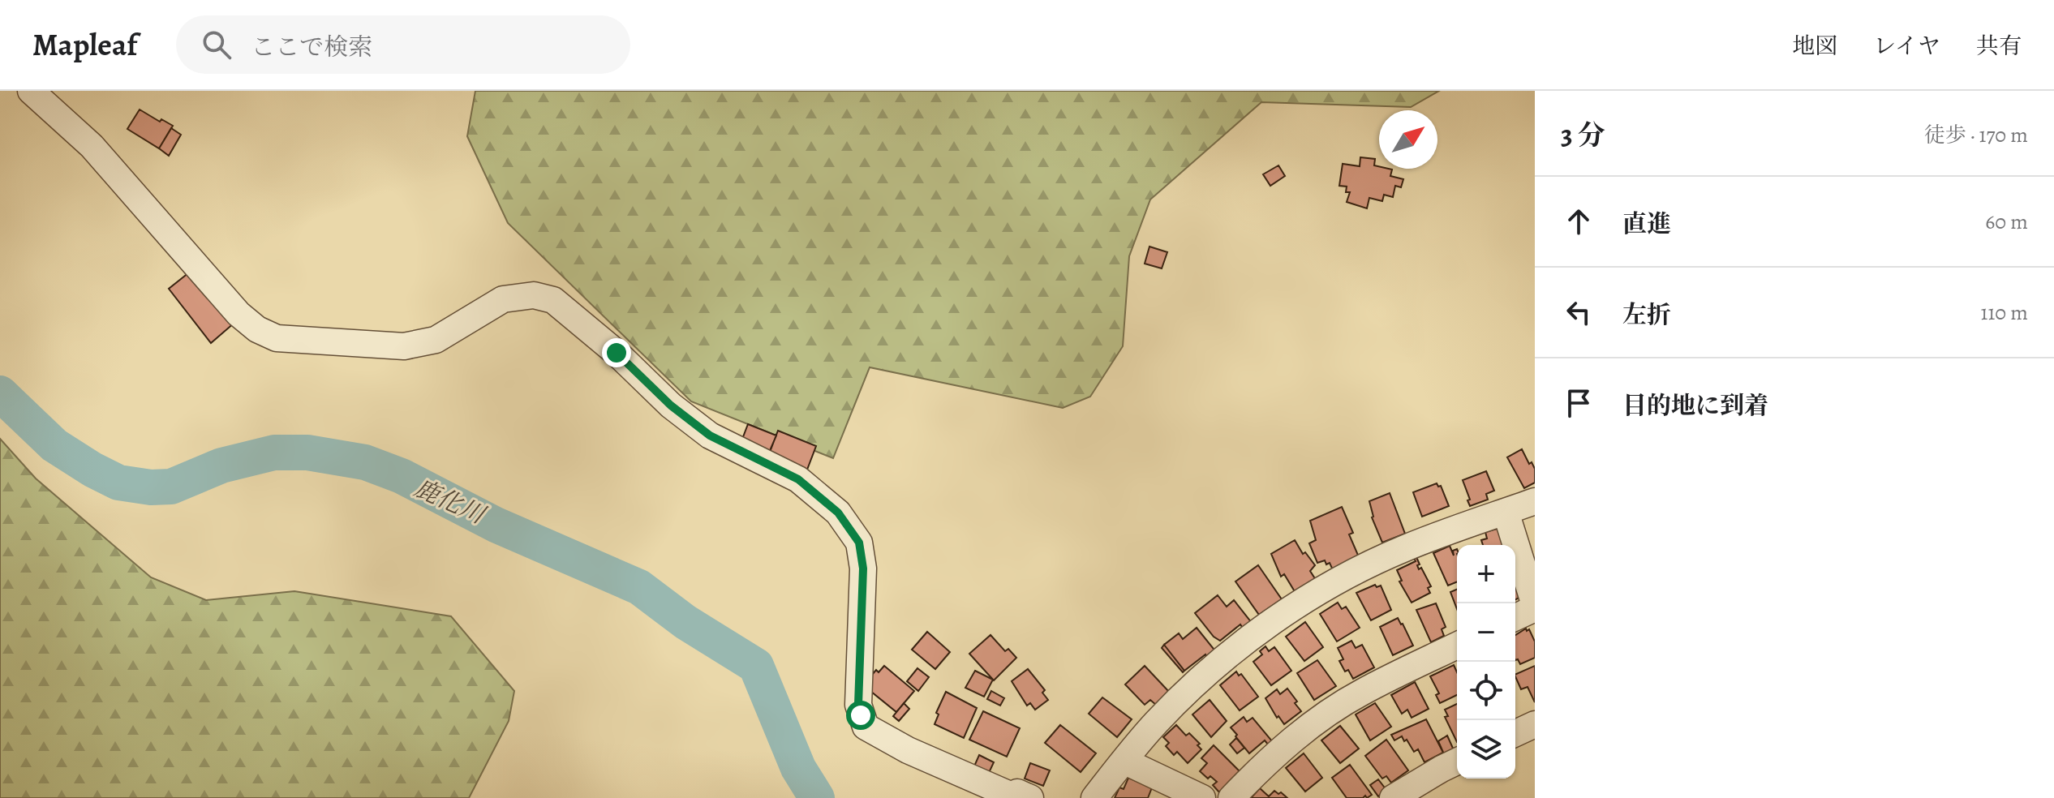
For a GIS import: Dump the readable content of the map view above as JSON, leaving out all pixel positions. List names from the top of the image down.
{
  "water": ["鹿化川"],
  "north": "top right",
  "page": {
    "header": "Mapleaf",
    "search": "ここで検索",
    "nav": ["地図", "レイヤ", "共有"],
    "heading": ["3 分", "徒歩 · 170 m"],
    "list": [
      ["直進", "60 m"],
      ["左折", "110 m"],
      "目的地に到着"
    ],
    "map_buttons": ["+", "−"]
  }
}
